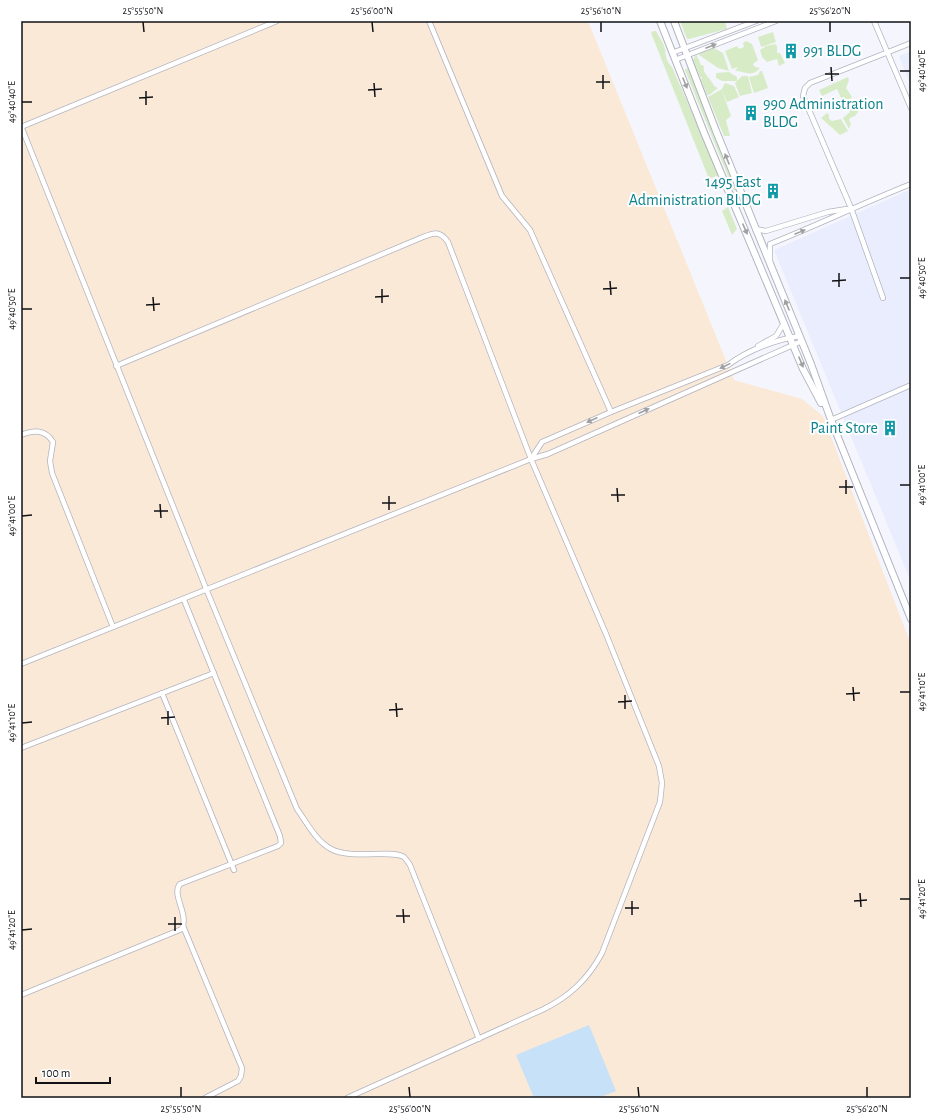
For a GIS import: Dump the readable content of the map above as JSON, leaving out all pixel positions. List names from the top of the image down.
{
  "places": {
    "building": [
      "991 BLDG",
      "990 Administration BLDG",
      "1495 East Administration BLDG",
      "Paint Store"
    ]
  },
  "scale_bar": "100 m",
  "coordinates": [
    "25°55'50\"N",
    "25°56'00\"N",
    "25°56'10\"N",
    "25°56'20\"N",
    "49°40'40\"E",
    "49°40'50\"E",
    "49°41'00\"E",
    "49°41'10\"E",
    "49°41'20\"E"
  ]
}
